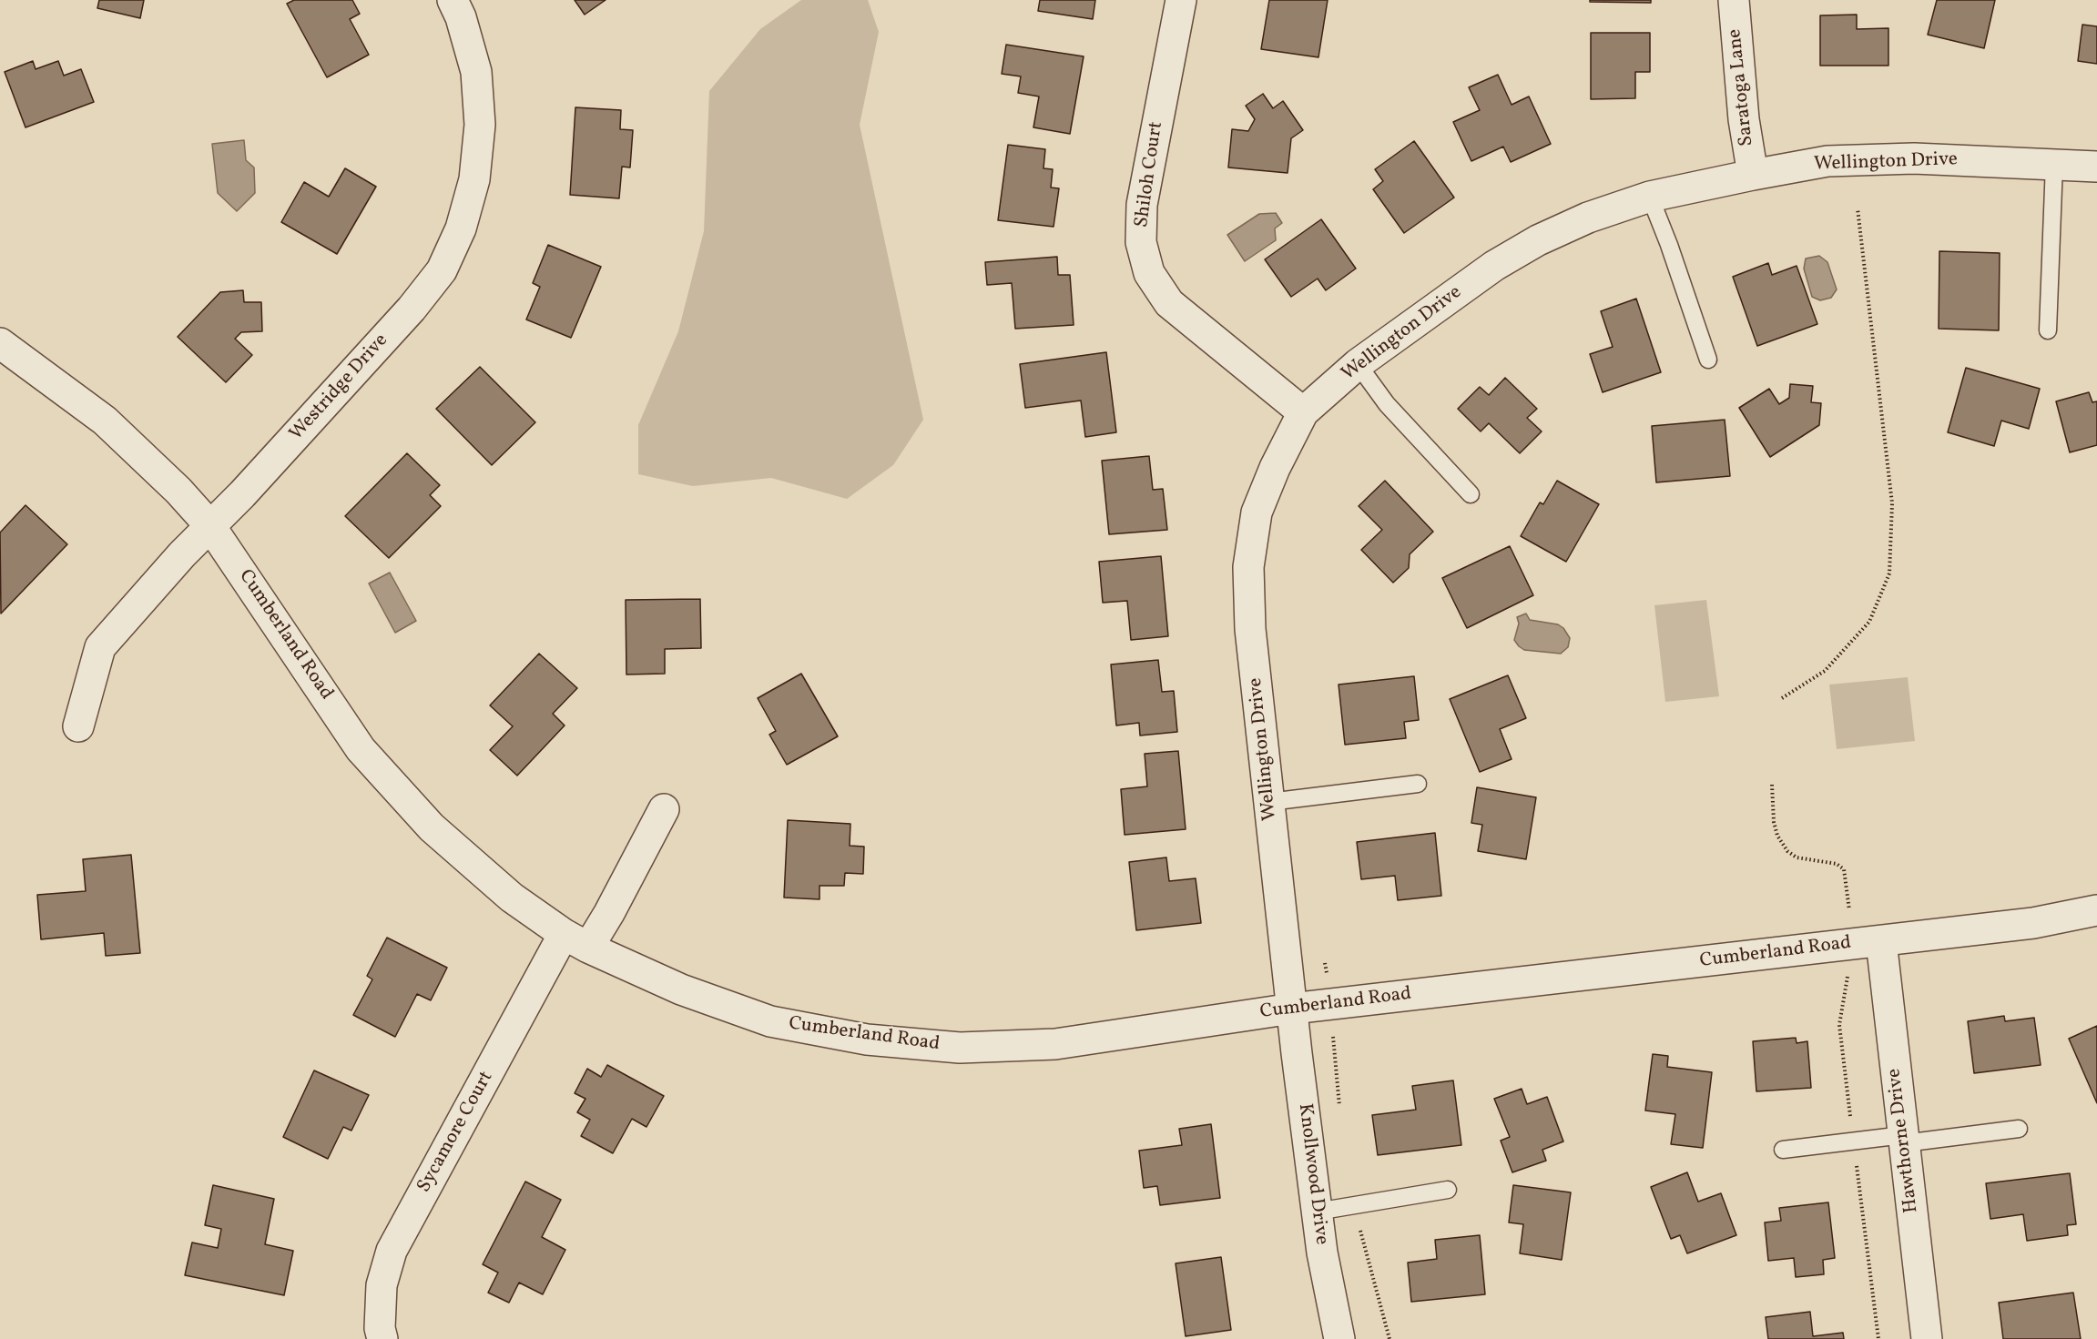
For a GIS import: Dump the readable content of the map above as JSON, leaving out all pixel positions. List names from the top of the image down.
{
  "streets": {
    "street": [
      "Saratoga Lane",
      "Wellington Drive",
      "Shiloh Court",
      "Westridge Drive",
      "Cumberland Road",
      "Sycamore Court",
      "Hawthorne Drive",
      "Knollwood Drive"
    ]
  },
  "crossings": [
    ["Saratoga Lane", "Wellington Drive"],
    ["Wellington Drive", "Shiloh Court"],
    ["Wellington Drive", "Cumberland Road"],
    ["Wellington Drive", "Knollwood Drive"],
    ["Westridge Drive", "Cumberland Road"],
    ["Cumberland Road", "Sycamore Court"],
    ["Cumberland Road", "Hawthorne Drive"],
    ["Cumberland Road", "Knollwood Drive"]
  ]
}
